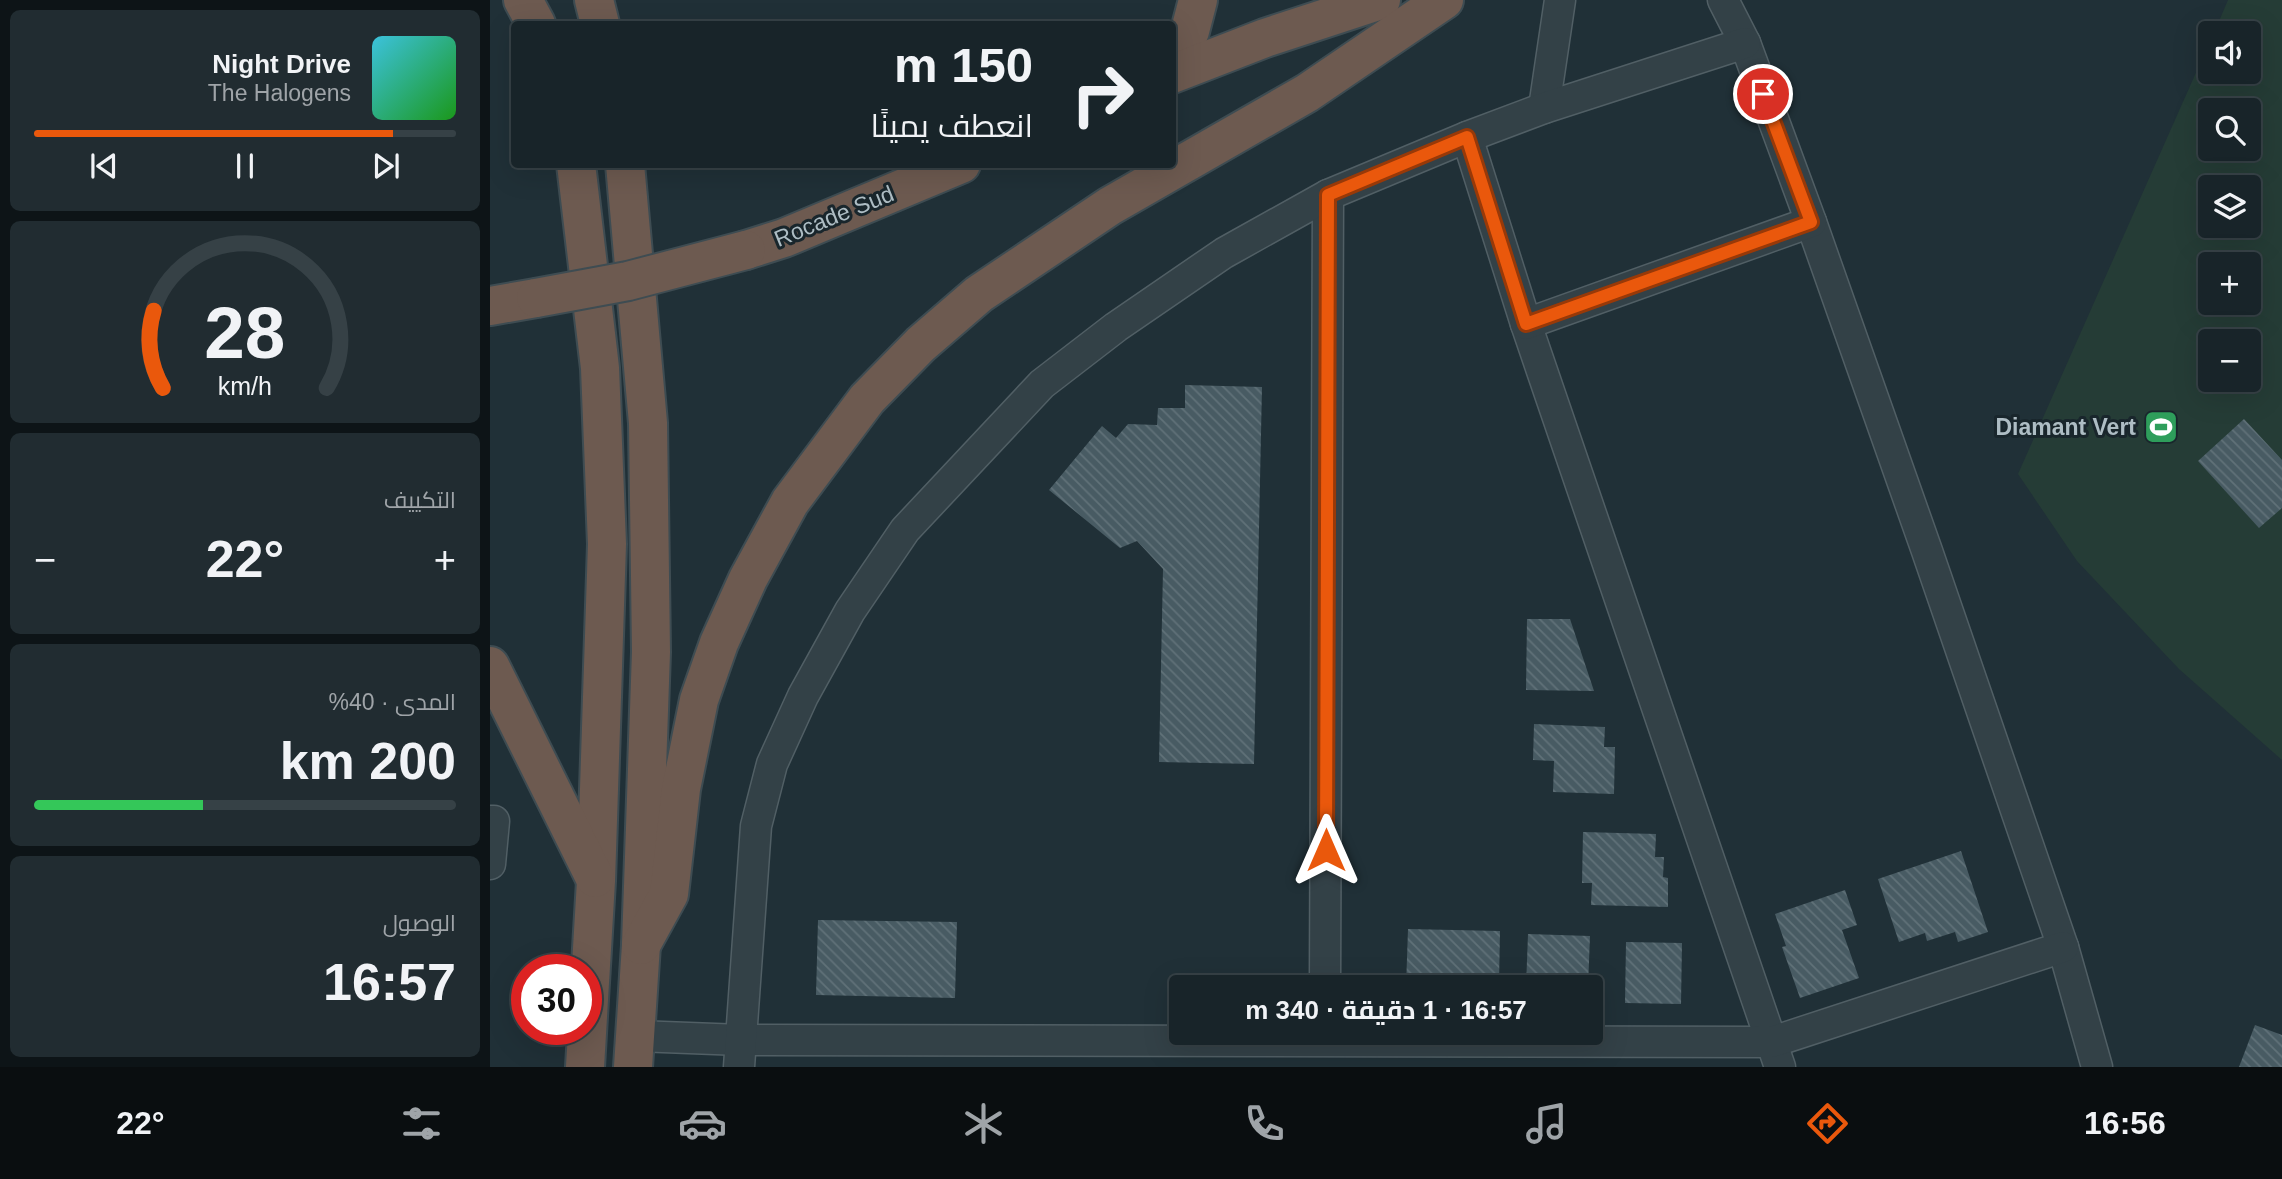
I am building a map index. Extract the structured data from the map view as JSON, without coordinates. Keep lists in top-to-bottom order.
{
  "streets": {
    "highway": ["Rocade Sud"]
  },
  "places": {
    "sports": ["Diamant Vert"]
  },
  "page": {
    "map_buttons": ["+", "−"],
    "turn": ["150 m", "انعطف يمينًا"],
    "song": ["Night Drive", "The Halogens"],
    "tile": [
      "التكييف",
      ["المدى · 40%", "200 km"],
      ["الوصول", "16:57"]
    ],
    "heat": ["−", "22°", "+"],
    "limit": "30",
    "trip": "16:57 · 1 دقيقة · 340 m",
    "tabs": ["16:56", "22°"],
    "gauge": ["28", "km/h"]
  }
}
